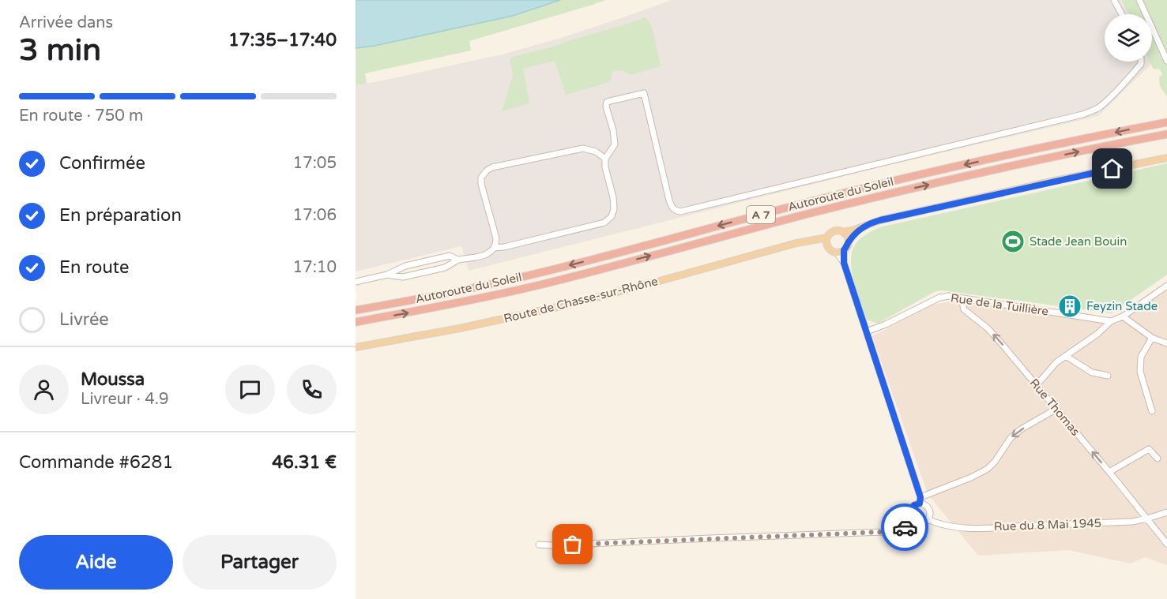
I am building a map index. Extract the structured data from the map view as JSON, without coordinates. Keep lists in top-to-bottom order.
{
  "streets": {
    "highway": ["Autoroute du Soleil", "A 7"],
    "main road": ["Route de Chasse-sur-Rhône"],
    "street": ["Rue de la Tuillière", "Rue Thomas", "Rue du 8 Mai 1945"]
  },
  "crossings": [
    ["Rue de la Tuillière", "Rue Thomas"],
    ["Rue Thomas", "Rue du 8 Mai 1945"]
  ],
  "one_way": ["Rue Thomas"],
  "places": {
    "sports": ["Stade Jean Bouin"],
    "building": ["Feyzin Stade"]
  },
  "page": {
    "heading": ["3 min", "Arrivée dans", "17:35–17:40"],
    "panel": [
      "Moussa",
      "Livreur · 4.9",
      "Commande #6281",
      "46.31 €"
    ],
    "bar": "En route · 750 m",
    "list": [
      ["Confirmée", "17:05"],
      ["En préparation", "17:06"],
      ["En route", "17:10"],
      "Livrée"
    ],
    "buttons": ["Aide", "Partager"]
  }
}
